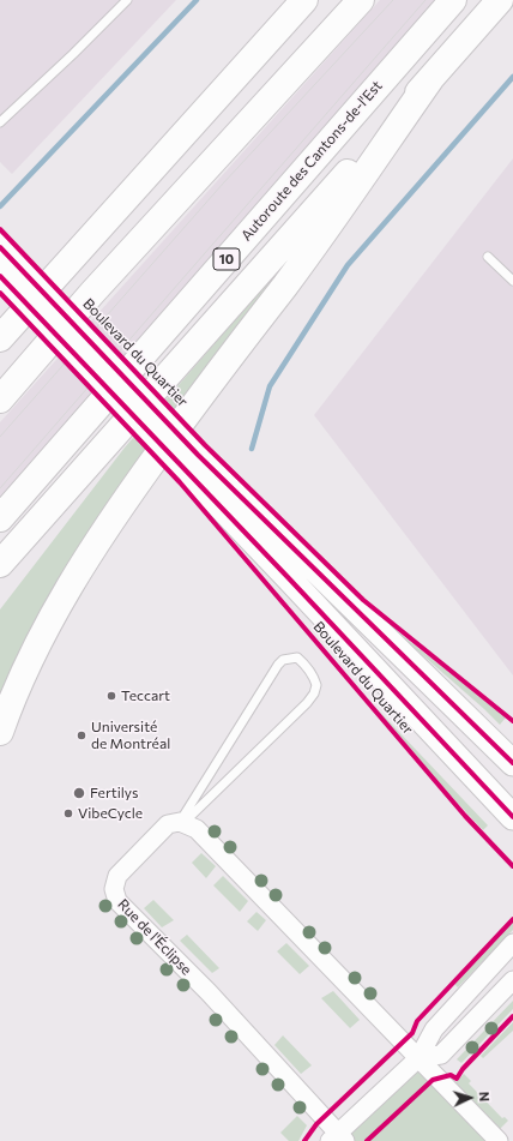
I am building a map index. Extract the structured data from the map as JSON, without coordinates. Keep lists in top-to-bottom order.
{
  "streets": {
    "highway": ["Autoroute des Cantons-de-l'Est", "10"],
    "main road": ["Boulevard du Quartier"],
    "street": ["Rue de l'Éclipse"]
  },
  "places": [
    "Teccart",
    "Université de Montréal",
    "Fertilys",
    "VibeCycle"
  ],
  "north": "right"
}
